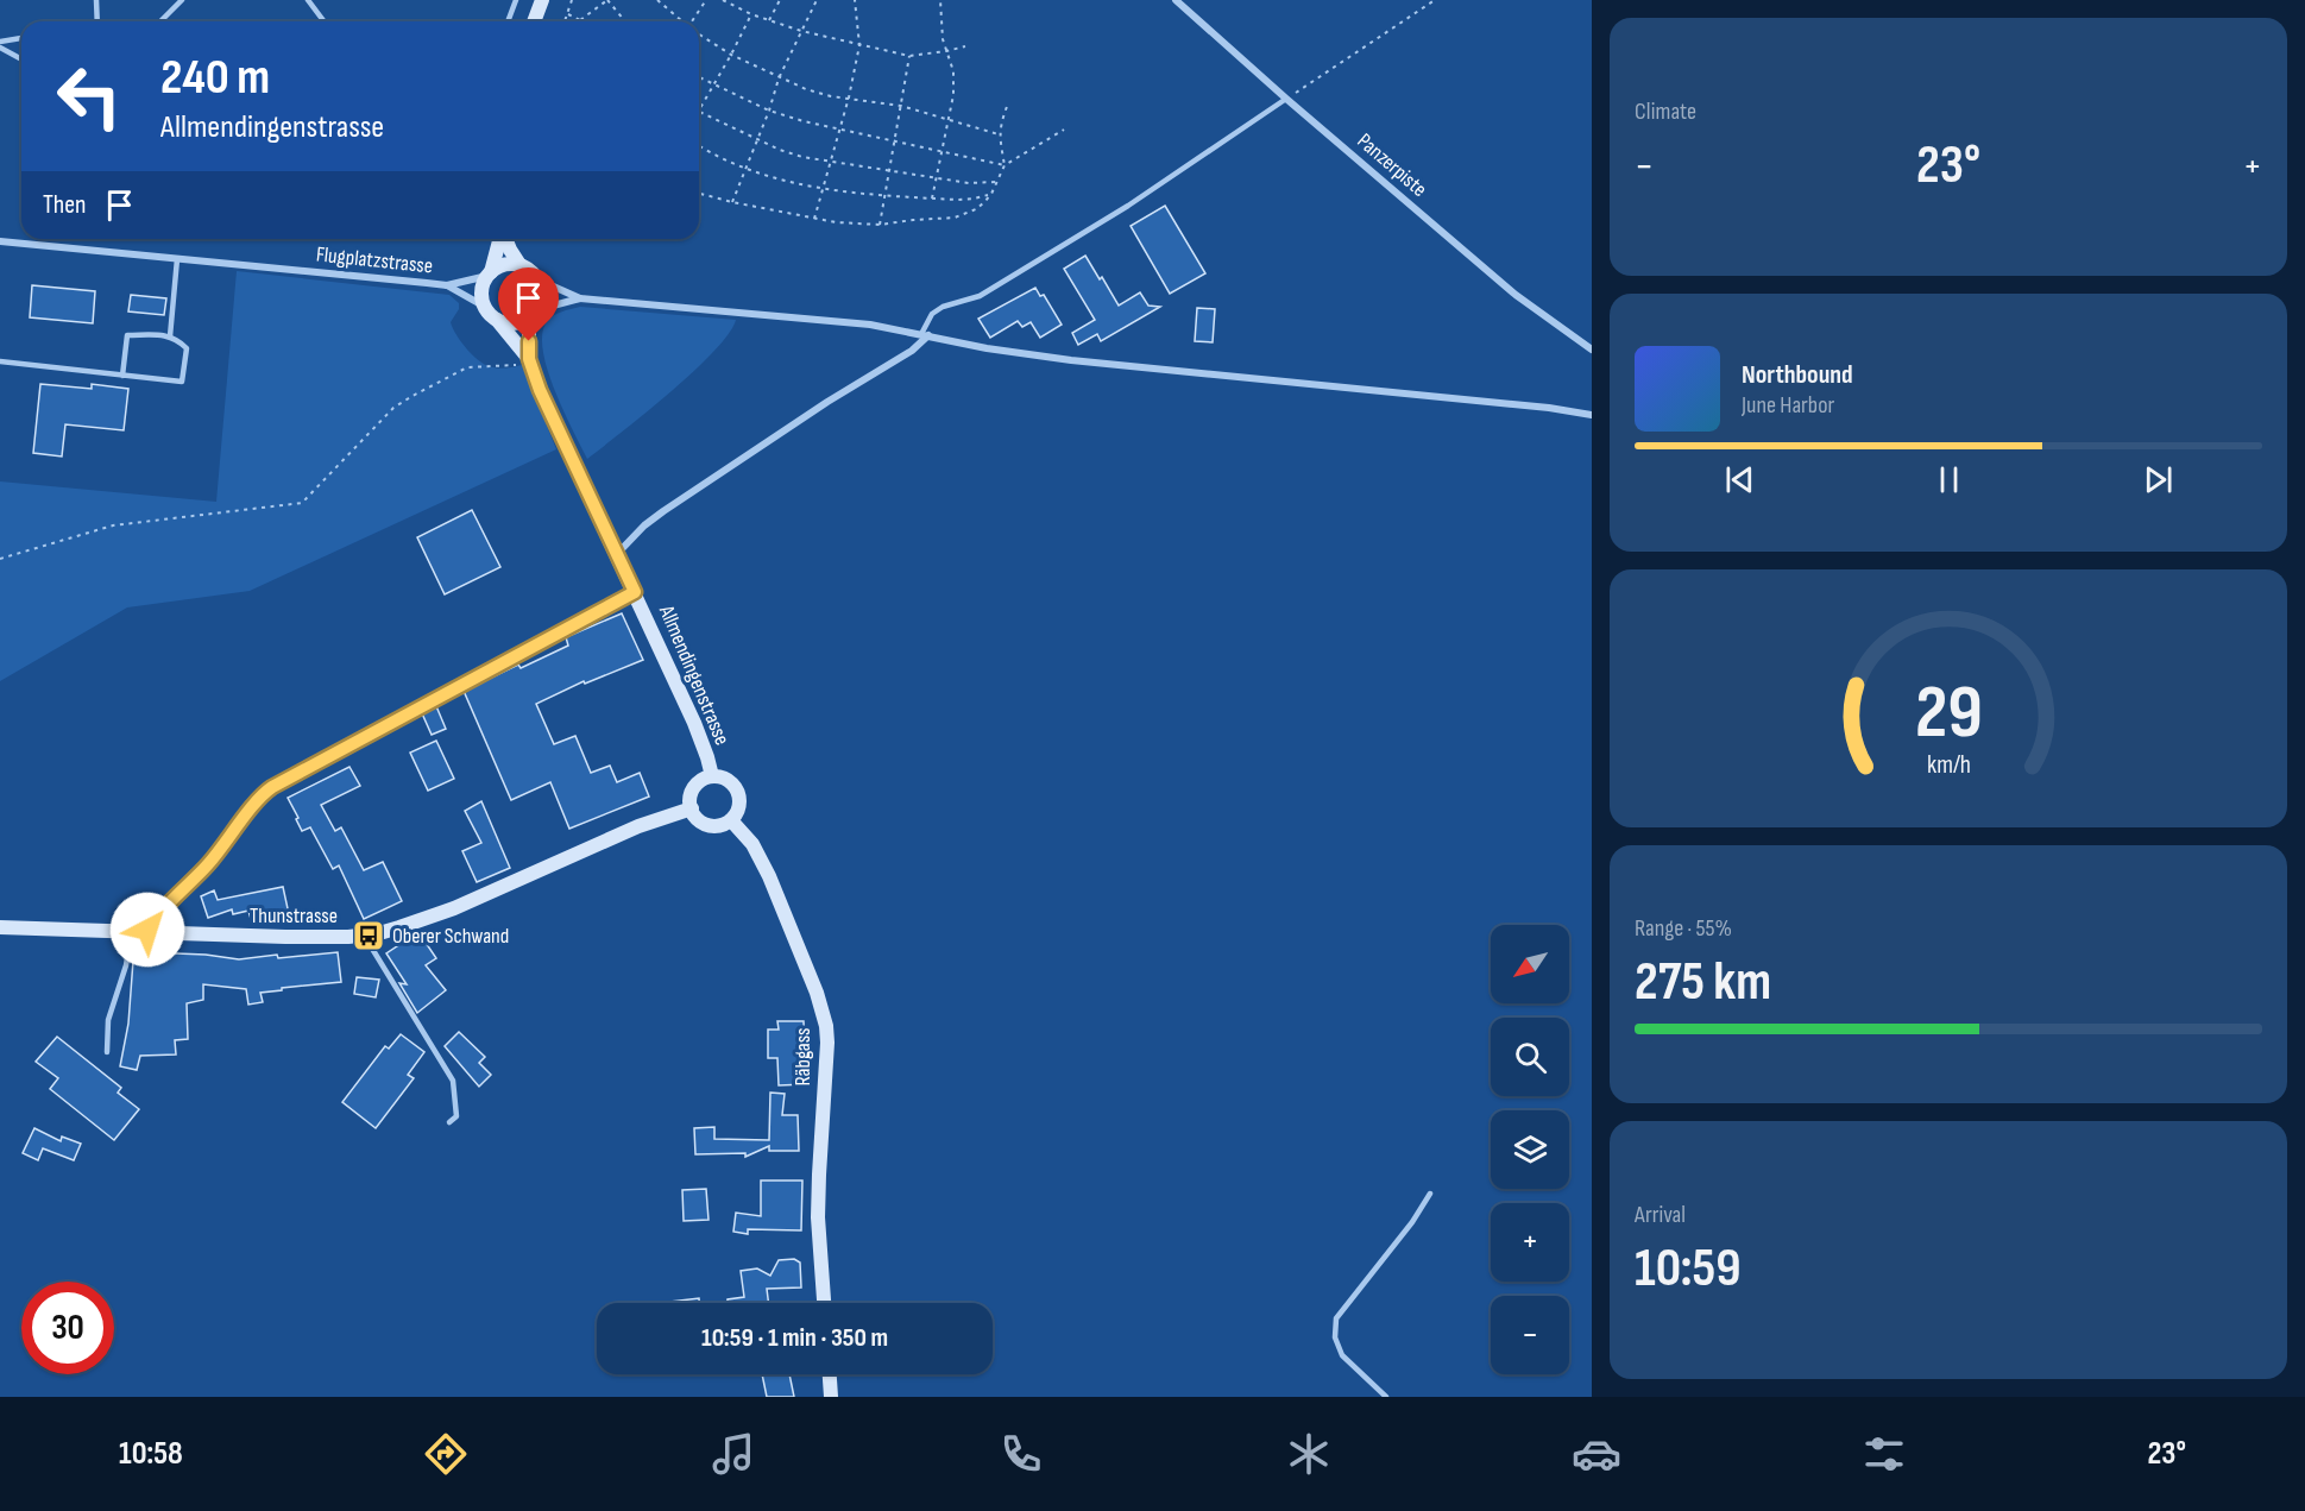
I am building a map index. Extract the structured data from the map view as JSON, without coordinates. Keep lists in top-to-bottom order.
{
  "streets": {
    "street": [
      "Panzerpiste",
      "Flugplatzstrasse",
      "Allmendingenstrasse",
      "Thunstrasse",
      "Räbgass"
    ]
  },
  "crossings": [
    ["Flugplatzstrasse", "Allmendingenstrasse"],
    ["Allmendingenstrasse", "Thunstrasse"],
    ["Allmendingenstrasse", "Räbgass"],
    ["Thunstrasse", "Räbgass"]
  ],
  "places": {
    "bus stop": ["Oberer Schwand"]
  },
  "north": "bottom left",
  "page": {
    "tile": [
      "Climate",
      ["Range · 55%", "275 km"],
      ["Arrival", "10:59"]
    ],
    "turn": ["240 m", "Allmendingenstrasse"],
    "heat": ["−", "23°", "+"],
    "then": "Then",
    "song": ["Northbound", "June Harbor"],
    "map_buttons": ["+", "−"],
    "limit": "30",
    "trip": "10:59 · 1 min · 350 m",
    "tabs": ["10:58", "23°"],
    "gauge": ["29", "km/h"]
  }
}
